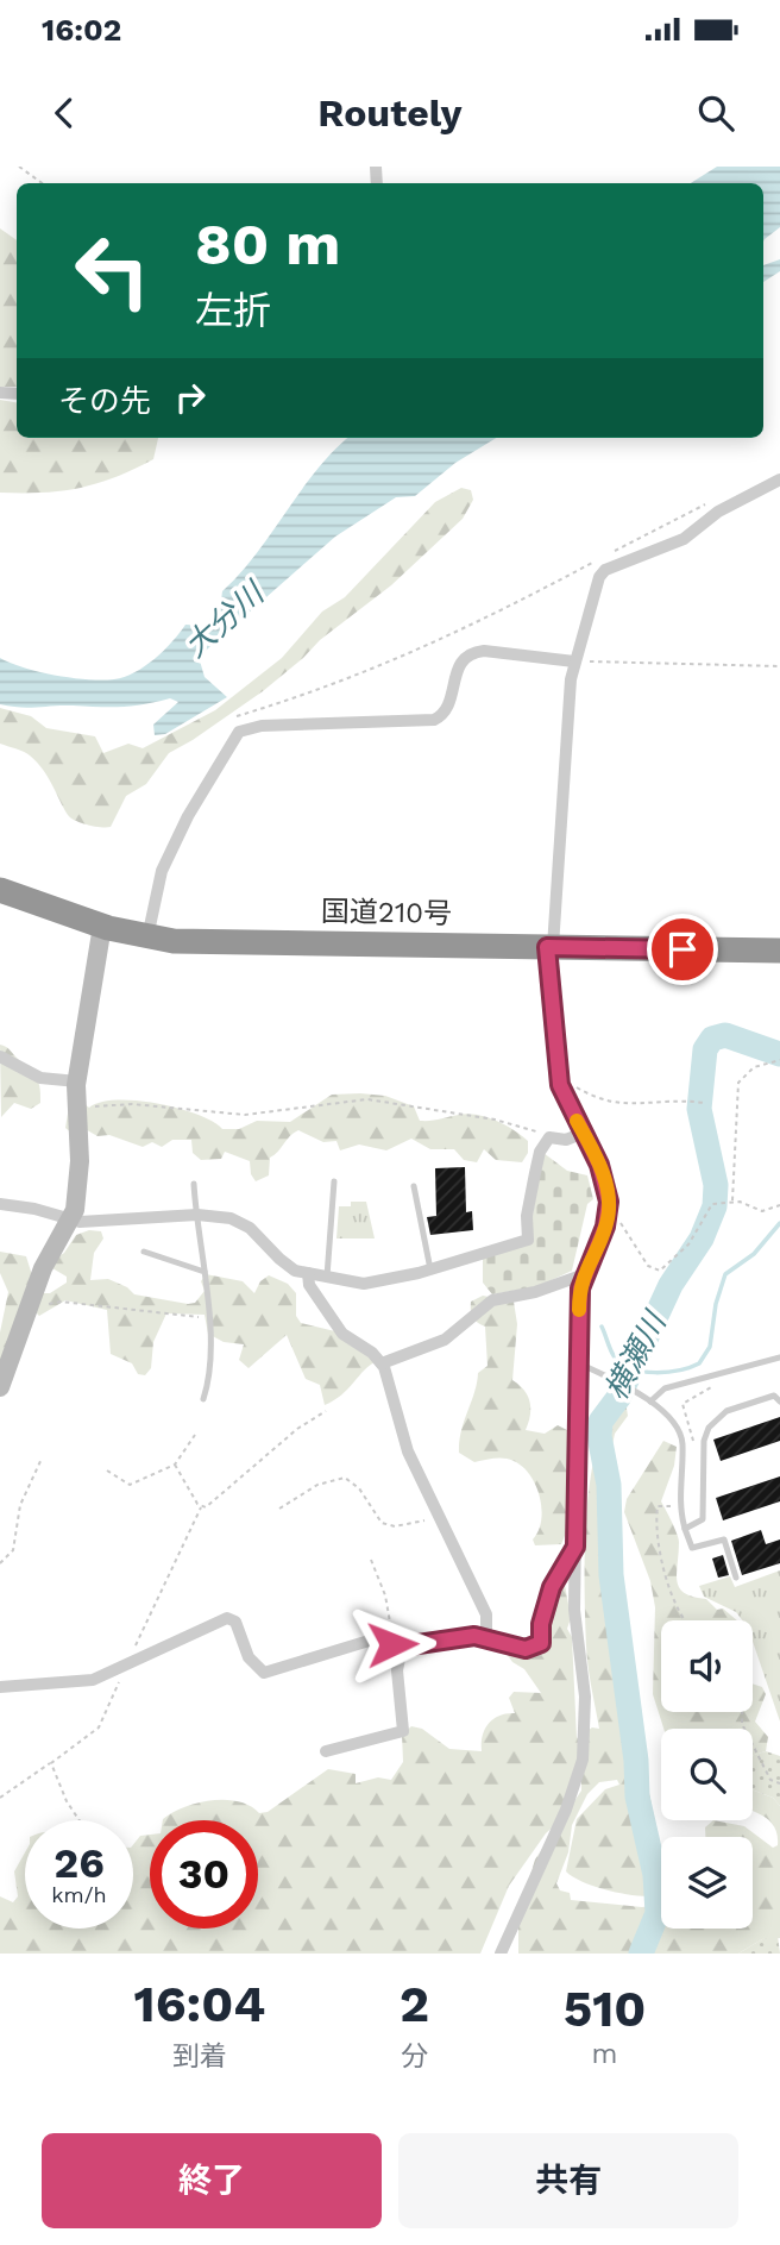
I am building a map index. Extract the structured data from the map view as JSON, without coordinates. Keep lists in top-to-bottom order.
{
  "streets": {
    "highway": ["国道210号"]
  },
  "water": ["大分川", "横瀬川"],
  "page": {
    "status": "16:02",
    "header": "Routely",
    "turn": ["80 m", "左折"],
    "then": "その先",
    "speed": "26 km/h",
    "limit": "30",
    "eta": [
      "16:04",
      "到着",
      "2",
      "分",
      "510",
      "m"
    ],
    "buttons": ["終了", "共有"]
  }
}
